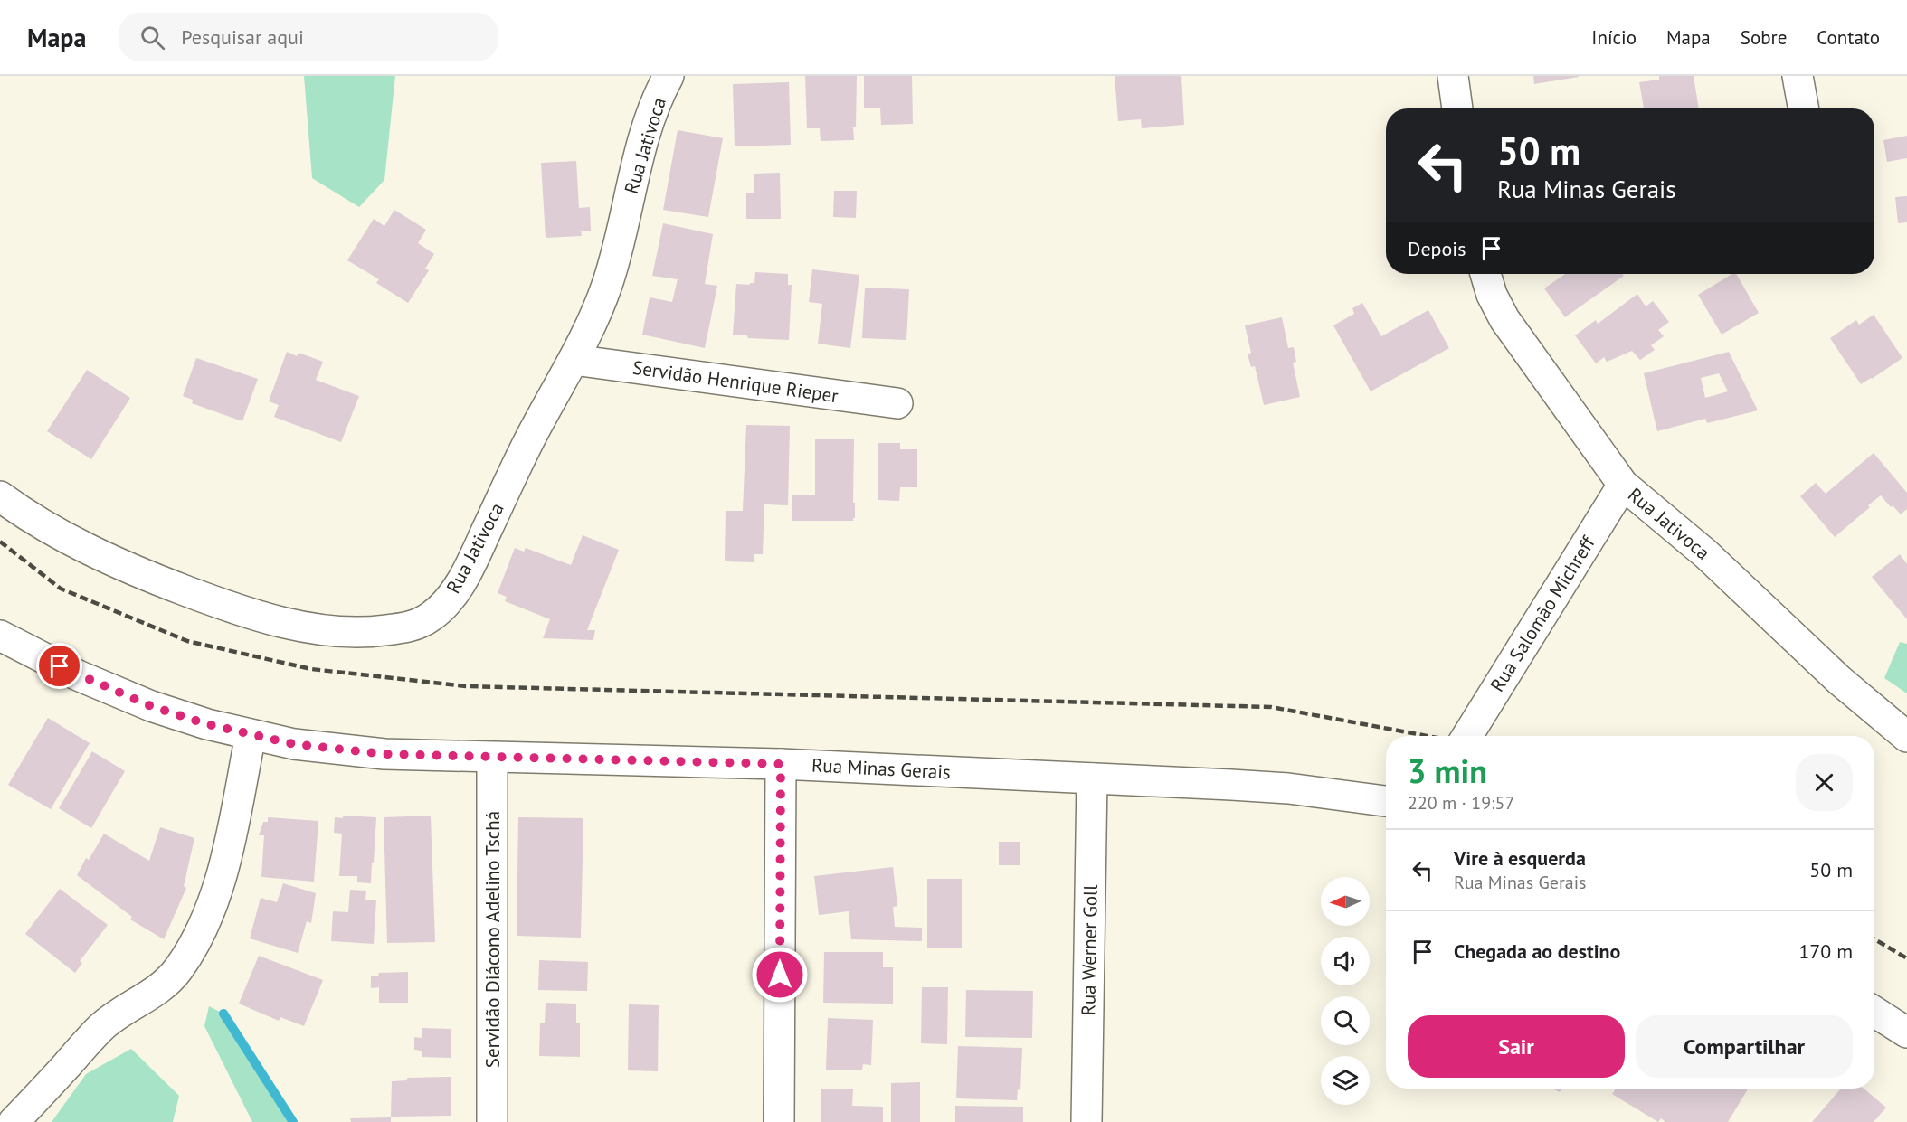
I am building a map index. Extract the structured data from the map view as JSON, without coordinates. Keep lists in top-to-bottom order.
{
  "streets": {
    "street": [
      "Rua Jativoca",
      "Servidão Henrique Rieper",
      "Rua Salomão Michreff",
      "Rua Minas Gerais",
      "Servidão Diácono Adelino Tschá",
      "Rua Werner Goll"
    ]
  },
  "crossings": [
    ["Rua Jativoca", "Servidão Henrique Rieper"],
    ["Rua Jativoca", "Rua Salomão Michreff"],
    ["Rua Minas Gerais", "Servidão Diácono Adelino Tschá"],
    ["Rua Minas Gerais", "Rua Werner Goll"]
  ],
  "north": "left",
  "page": {
    "header": "Mapa",
    "search": "Pesquisar aqui",
    "nav": [
      "Início",
      "Mapa",
      "Sobre",
      "Contato"
    ],
    "turn": ["50 m", "Rua Minas Gerais"],
    "then": "Depois",
    "heading": ["3 min", "220 m · 19:57"],
    "list": [
      {
        "name": "Vire à esquerda",
        "note": "Rua Minas Gerais",
        "value": "50 m"
      },
      {
        "name": "Chegada ao destino",
        "value": "170 m"
      }
    ],
    "buttons": ["Sair", "Compartilhar"]
  }
}
